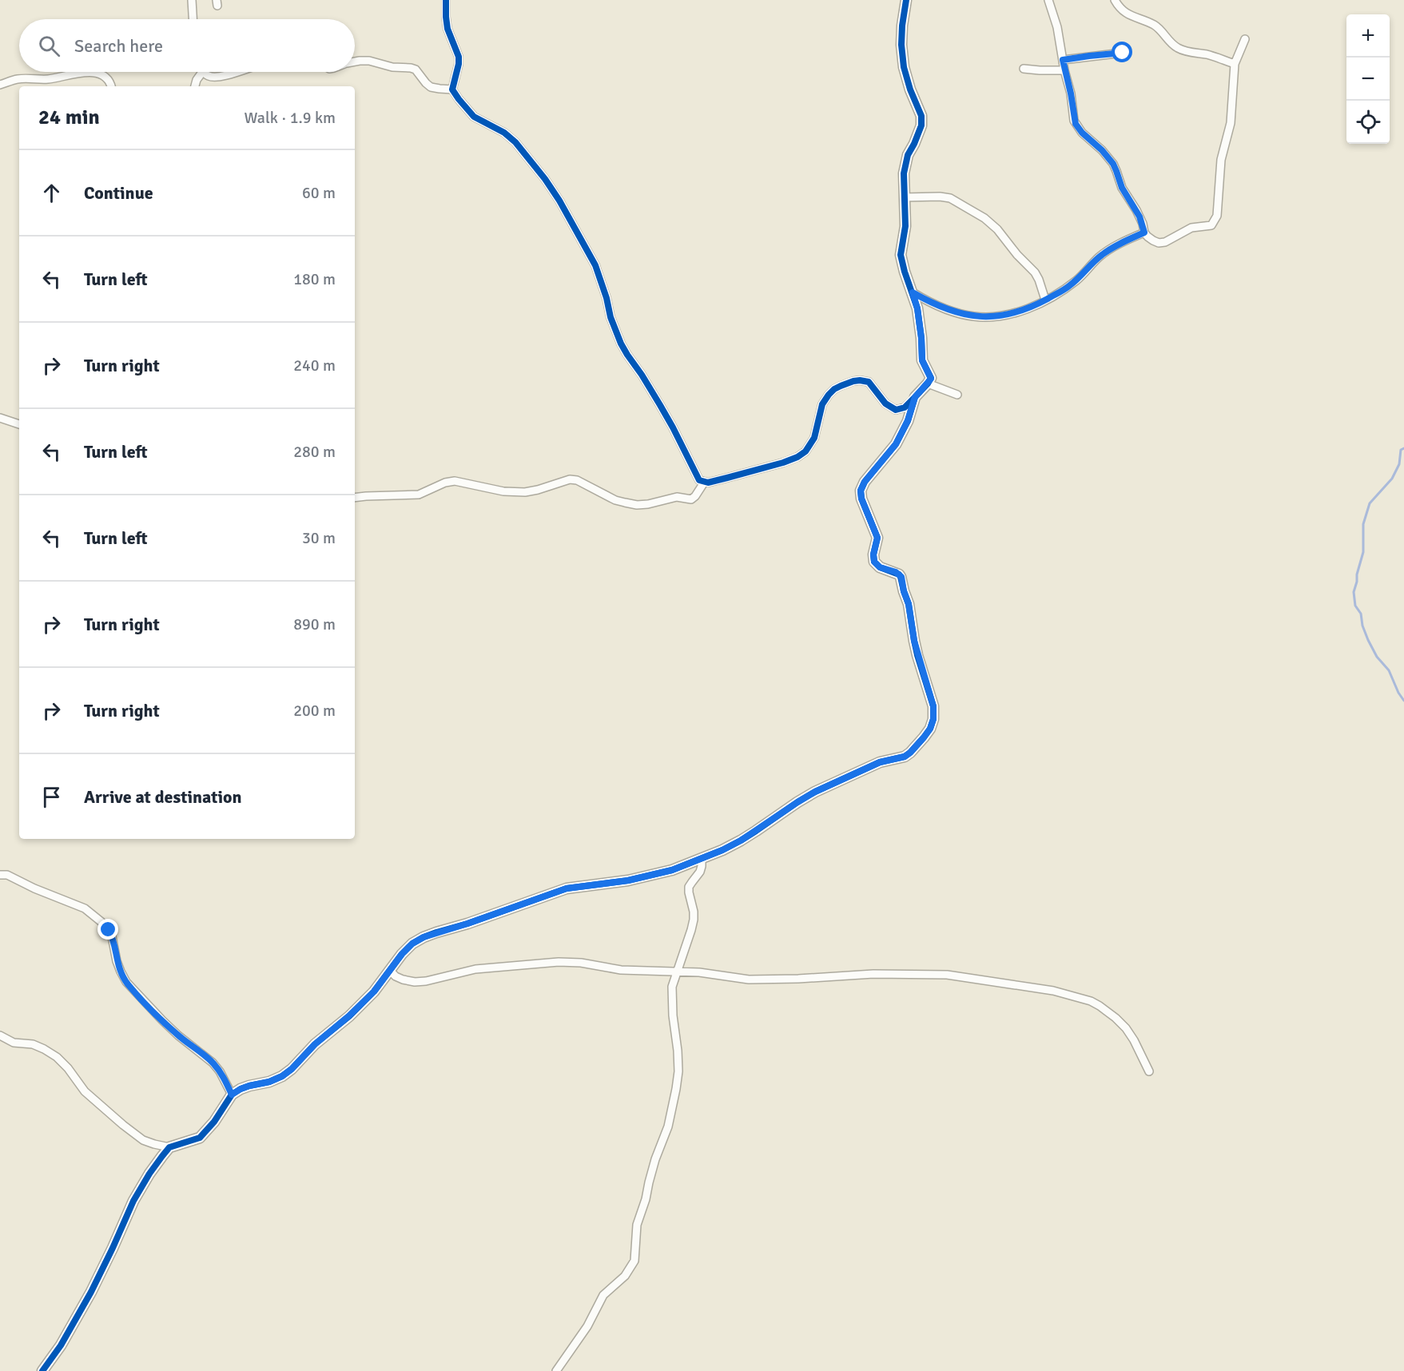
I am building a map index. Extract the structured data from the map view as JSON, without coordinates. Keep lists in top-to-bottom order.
{
  "page": {
    "map_buttons": ["+", "−"],
    "search": "Search here",
    "heading": ["24 min", "Walk · 1.9 km"],
    "list": [
      ["Continue", "60 m"],
      ["Turn left", "180 m"],
      ["Turn right", "240 m"],
      ["Turn left", "280 m"],
      ["Turn left", "30 m"],
      ["Turn right", "890 m"],
      ["Turn right", "200 m"],
      "Arrive at destination"
    ]
  }
}
